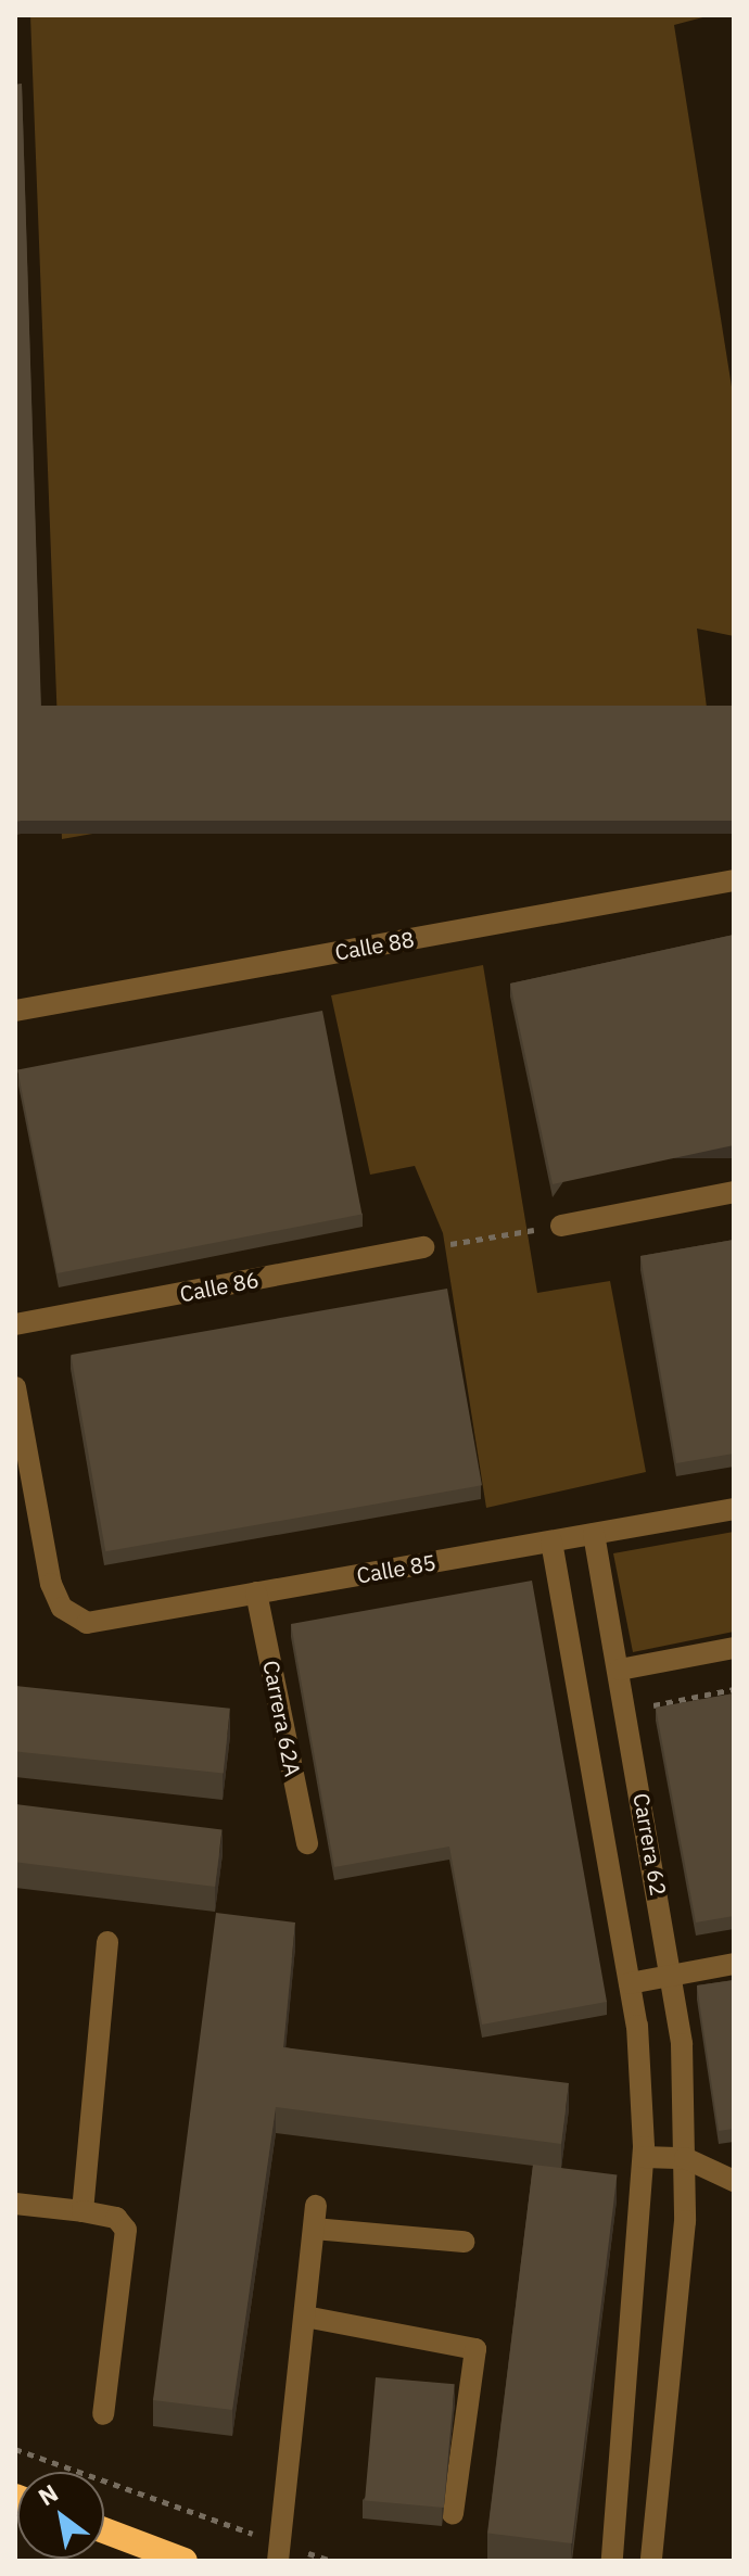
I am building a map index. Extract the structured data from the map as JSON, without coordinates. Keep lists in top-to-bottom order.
{
  "streets": {
    "street": [
      "Calle 88",
      "Calle 86",
      "Calle 85",
      "Carrera 62A",
      "Carrera 62"
    ]
  },
  "crossings": [
    ["Calle 85", "Carrera 62A"],
    ["Calle 85", "Carrera 62"]
  ],
  "north": "top left"
}
